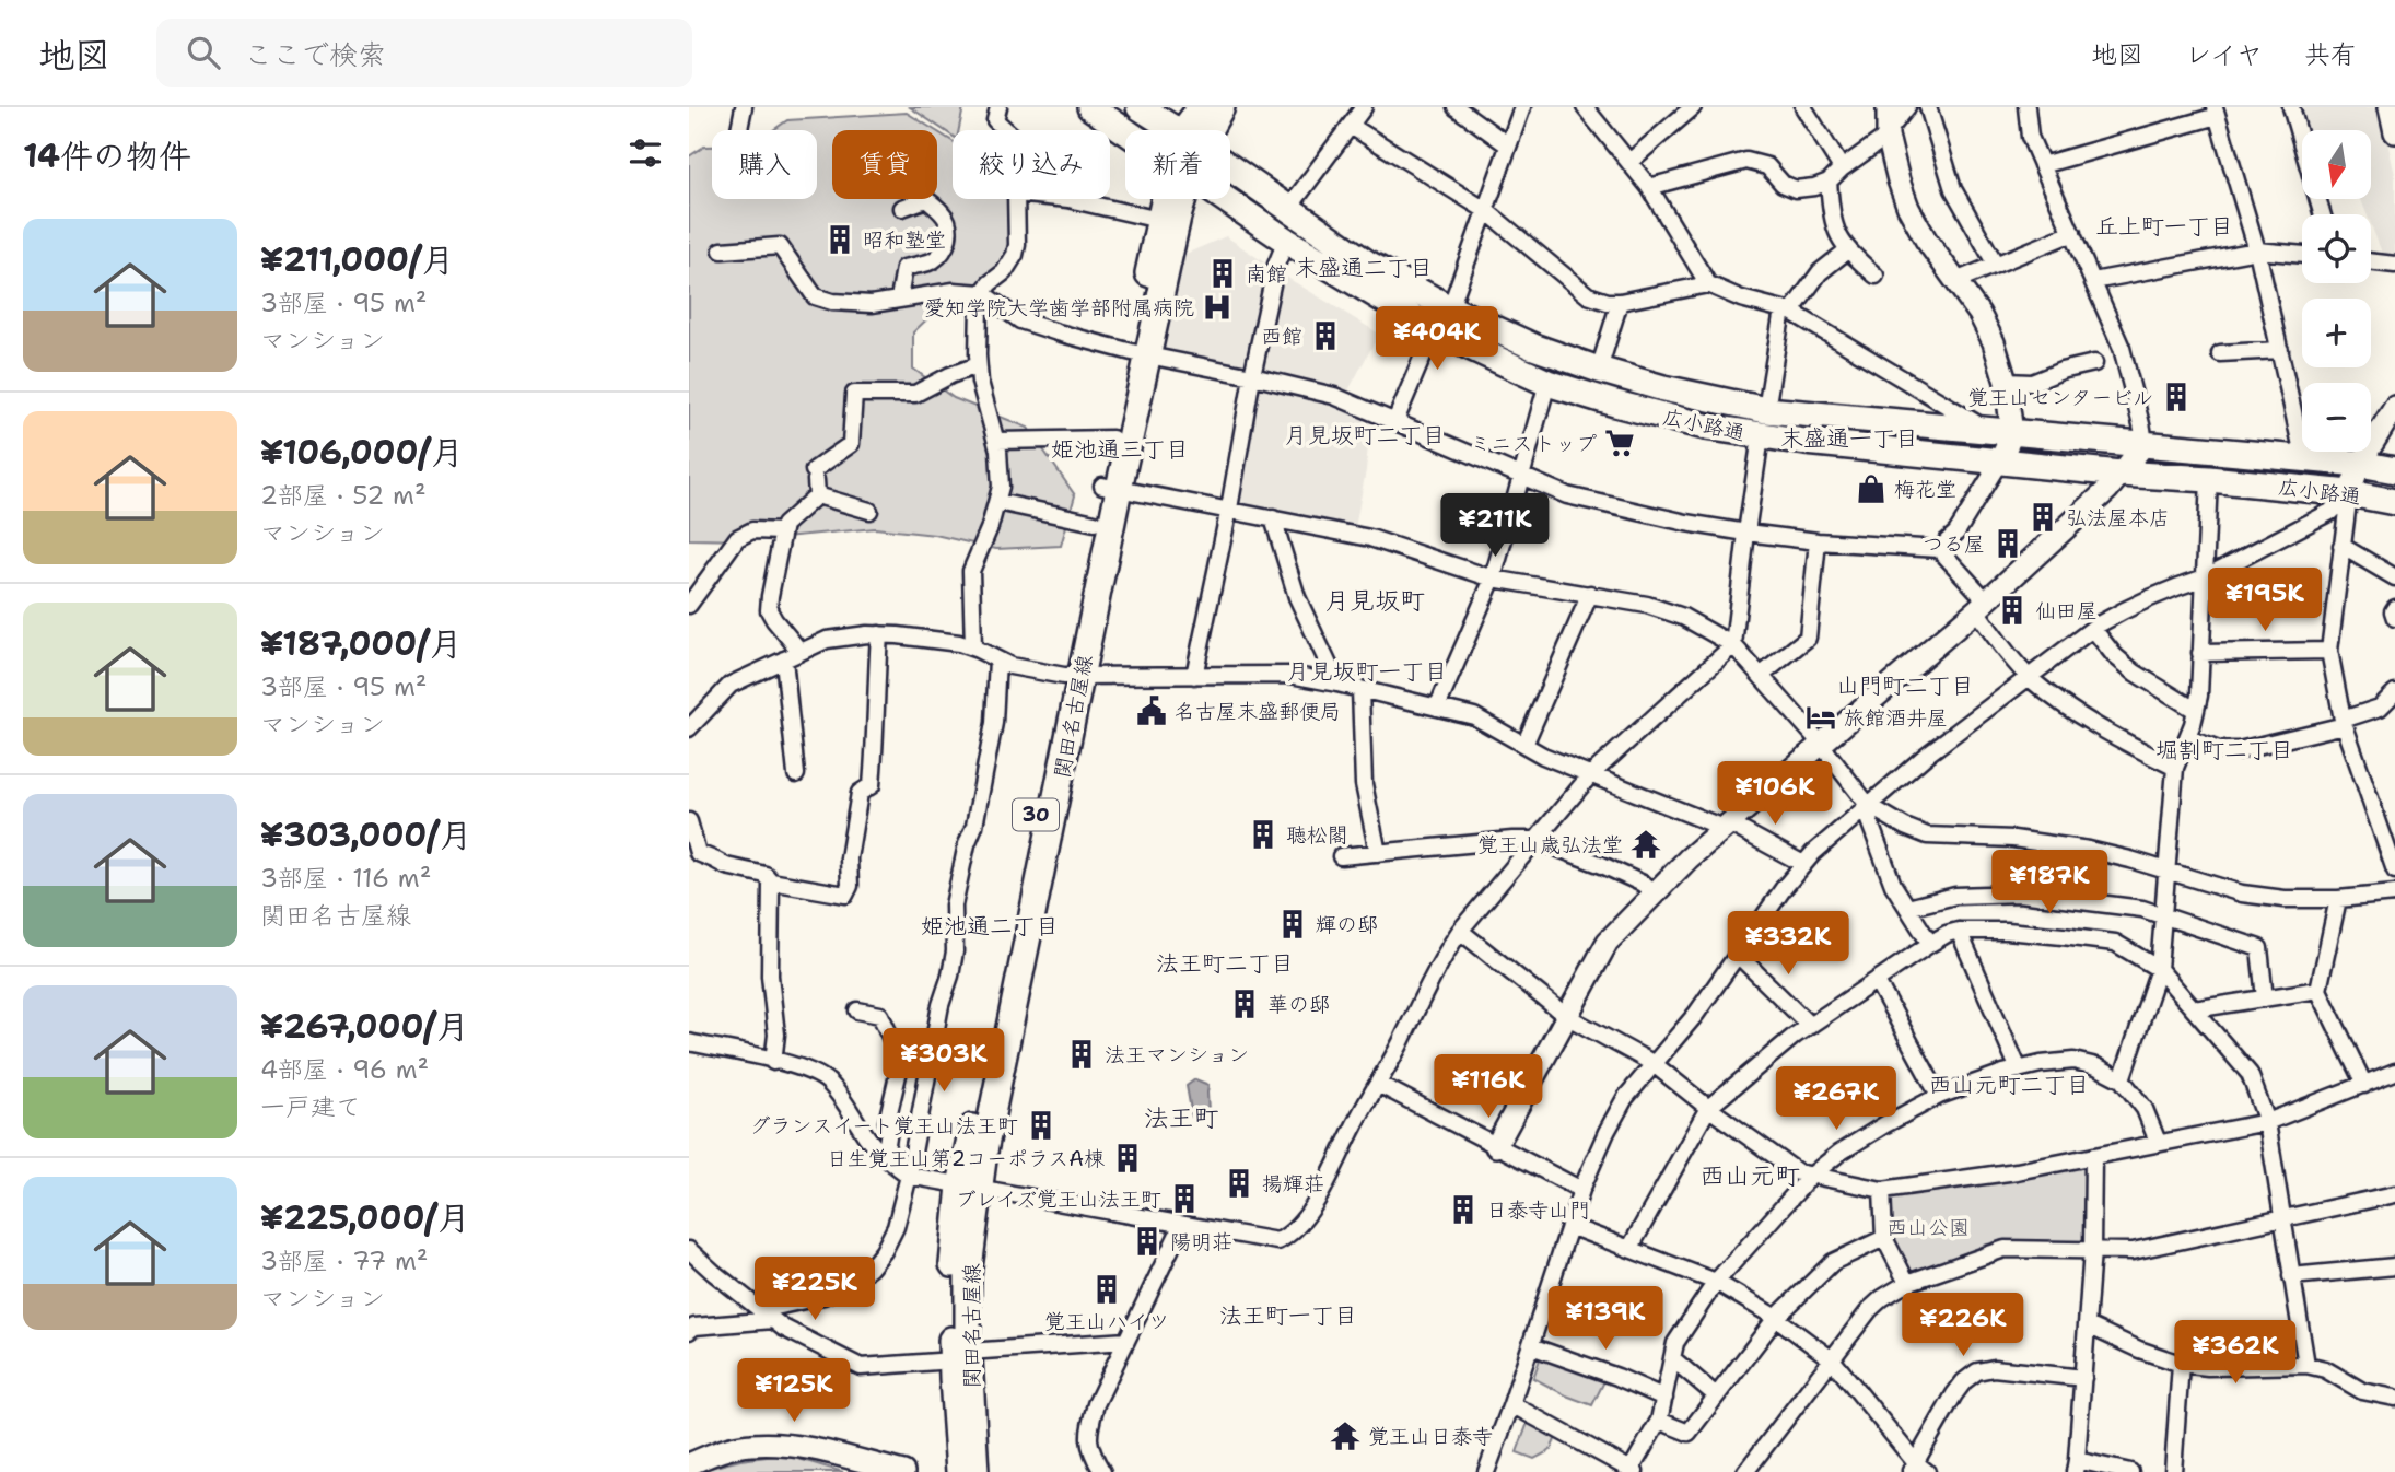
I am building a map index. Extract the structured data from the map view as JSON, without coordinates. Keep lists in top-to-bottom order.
{
  "streets": {
    "main road": ["広小路通", "関田名古屋線", "30"]
  },
  "districts": [
    "丘上町一丁目",
    "末盛通二丁目",
    "月見坂町二丁目",
    "末盛通一丁目",
    "姫池通三丁目",
    "月見坂町",
    "月見坂町一丁目",
    "山門町二丁目",
    "堀割町二丁目",
    "姫池通二丁目",
    "法王町二丁目",
    "西山元町二丁目",
    "法王町",
    "西山元町",
    "法王町一丁目"
  ],
  "parks": ["西山公園"],
  "places": {
    "building": [
      "昭和塾堂",
      "南館",
      "西館",
      "覚王山センタービル",
      "弘法屋本店",
      "つる屋",
      "仙田屋",
      "聴松閣",
      "輝の邸",
      "華の邸",
      "法王マンション",
      "グランスイート覚王山法王町",
      "日生覚王山第2コーポラスA棟",
      "揚輝荘",
      "ブレイズ覚王山法王町",
      "日泰寺山門",
      "陽明荘",
      "覚王山ハイツ"
    ],
    "hospital": ["愛知学院大学歯学部附属病院"],
    "supermarket": ["ミニストップ"],
    "shop": ["梅花堂"],
    "public building": ["名古屋末盛郵便局"],
    "hotel": ["旅館酒井屋"],
    "temple": ["覚王山歳弘法堂", "覚王山日泰寺"]
  },
  "north": "bottom",
  "page": {
    "header": "地図",
    "search": "ここで検索",
    "nav": ["地図", "レイヤ", "共有"],
    "heading": "14件の物件",
    "map_buttons": ["+", "−"],
    "chip": [
      "購入",
      "賃貸",
      "絞り込み",
      "新着"
    ],
    "list": [
      {
        "name": "¥211,000/月",
        "note": "3部屋 · 95 m² · マンション"
      },
      {
        "name": "¥106,000/月",
        "note": "2部屋 · 52 m² · マンション"
      },
      {
        "name": "¥187,000/月",
        "note": "3部屋 · 95 m² · マンション"
      },
      {
        "name": "¥303,000/月",
        "note": "3部屋 · 116 m² · 関田名古屋線"
      },
      {
        "name": "¥267,000/月",
        "note": "4部屋 · 96 m² · 一戸建て"
      },
      {
        "name": "¥225,000/月",
        "note": "3部屋 · 77 m² · マンション"
      }
    ],
    "price": [
      "¥404K",
      "¥211K",
      "¥195K",
      "¥106K",
      "¥187K",
      "¥332K",
      "¥303K",
      "¥116K",
      "¥267K",
      "¥225K",
      "¥139K",
      "¥226K",
      "¥362K",
      "¥125K"
    ]
  }
}
